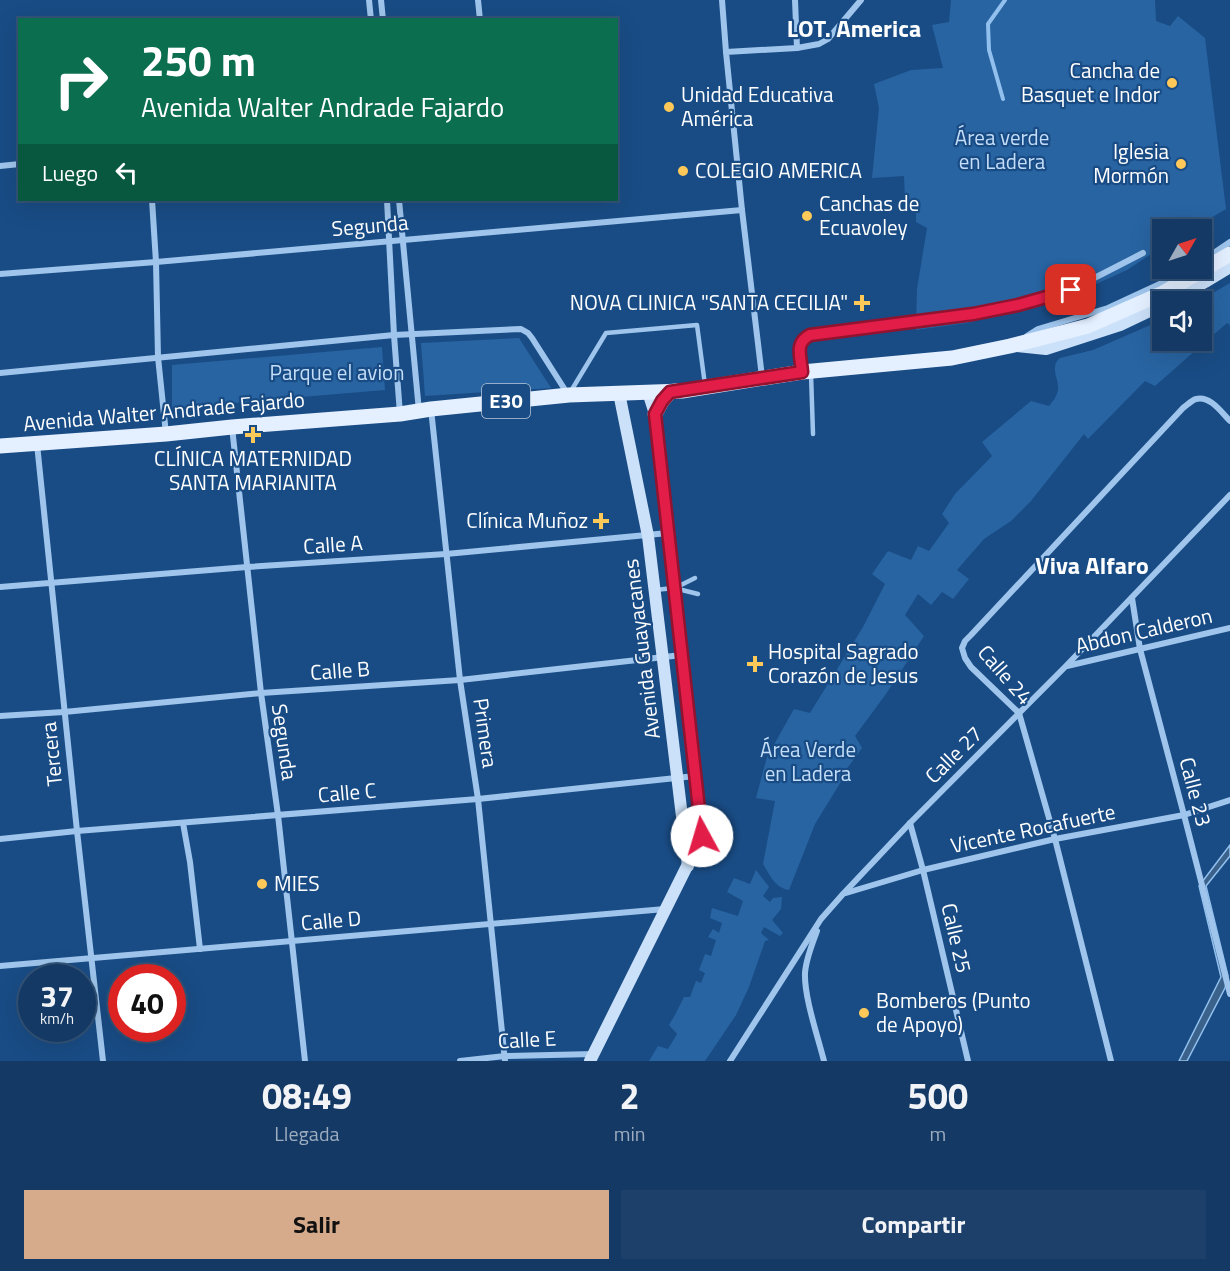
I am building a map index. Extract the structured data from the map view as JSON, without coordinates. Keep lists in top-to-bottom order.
{
  "streets": {
    "main road": ["E30", "Avenida Walter Andrade Fajardo"],
    "street": [
      "Segunda",
      "Calle A",
      "Abdon Calderon",
      "Avenida Guayacanes",
      "Calle B",
      "Calle 24",
      "Primera",
      "Tercera",
      "Calle 27",
      "Calle 23",
      "Calle C",
      "Vicente Rocafuerte",
      "Calle D",
      "Calle 25",
      "Calle E"
    ]
  },
  "crossings": [
    ["Segunda", "Avenida Walter Andrade Fajardo"],
    ["Segunda", "Calle A"],
    ["Segunda", "Calle B"],
    ["Segunda", "Primera"],
    ["Segunda", "Calle C"],
    ["Segunda", "Calle D"],
    ["Avenida Walter Andrade Fajardo", "Avenida Guayacanes"],
    ["Avenida Walter Andrade Fajardo", "Primera"],
    ["Avenida Walter Andrade Fajardo", "Tercera"],
    ["Calle A", "Avenida Guayacanes"],
    ["Calle A", "Primera"],
    ["Calle A", "Tercera"],
    ["Abdon Calderon", "Calle 27"],
    ["Abdon Calderon", "Calle 23"],
    ["Avenida Guayacanes", "Calle B"],
    ["Avenida Guayacanes", "Calle C"],
    ["Avenida Guayacanes", "Calle D"],
    ["Avenida Guayacanes", "Calle E"],
    ["Calle B", "Primera"],
    ["Calle B", "Tercera"],
    ["Calle 24", "Calle 27"],
    ["Calle 24", "Vicente Rocafuerte"],
    ["Primera", "Calle C"],
    ["Primera", "Calle D"],
    ["Primera", "Calle E"],
    ["Tercera", "Calle C"],
    ["Tercera", "Calle D"],
    ["Calle 27", "Calle 23"],
    ["Calle 27", "Vicente Rocafuerte"],
    ["Calle 27", "Calle 25"],
    ["Calle 23", "Vicente Rocafuerte"],
    ["Vicente Rocafuerte", "Calle 25"]
  ],
  "districts": ["LOT. America", "Viva Alfaro"],
  "parks": ["Área verde en Ladera", "Parque el avion", "Área Verde en Ladera"],
  "places": {
    "other": [
      "Cancha de Basquet e Indor",
      "Unidad Educativa América",
      "Iglesia Mormón",
      "COLEGIO AMERICA",
      "Canchas de Ecuavoley",
      "MIES",
      "Bomberos (Punto de Apoyo)"
    ],
    "health": [
      "NOVA CLINICA \"SANTA CECILIA\"",
      "CLÍNICA MATERNIDAD SANTA MARIANITA",
      "Clínica Muñoz",
      "Hospital Sagrado Corazón de Jesus"
    ]
  },
  "north": "top right",
  "page": {
    "turn": ["250 m", "Avenida Walter Andrade Fajardo"],
    "then": "Luego",
    "speed": "37 km/h",
    "limit": "40",
    "eta": [
      "08:49",
      "Llegada",
      "2",
      "min",
      "500",
      "m"
    ],
    "buttons": ["Salir", "Compartir"]
  }
}
